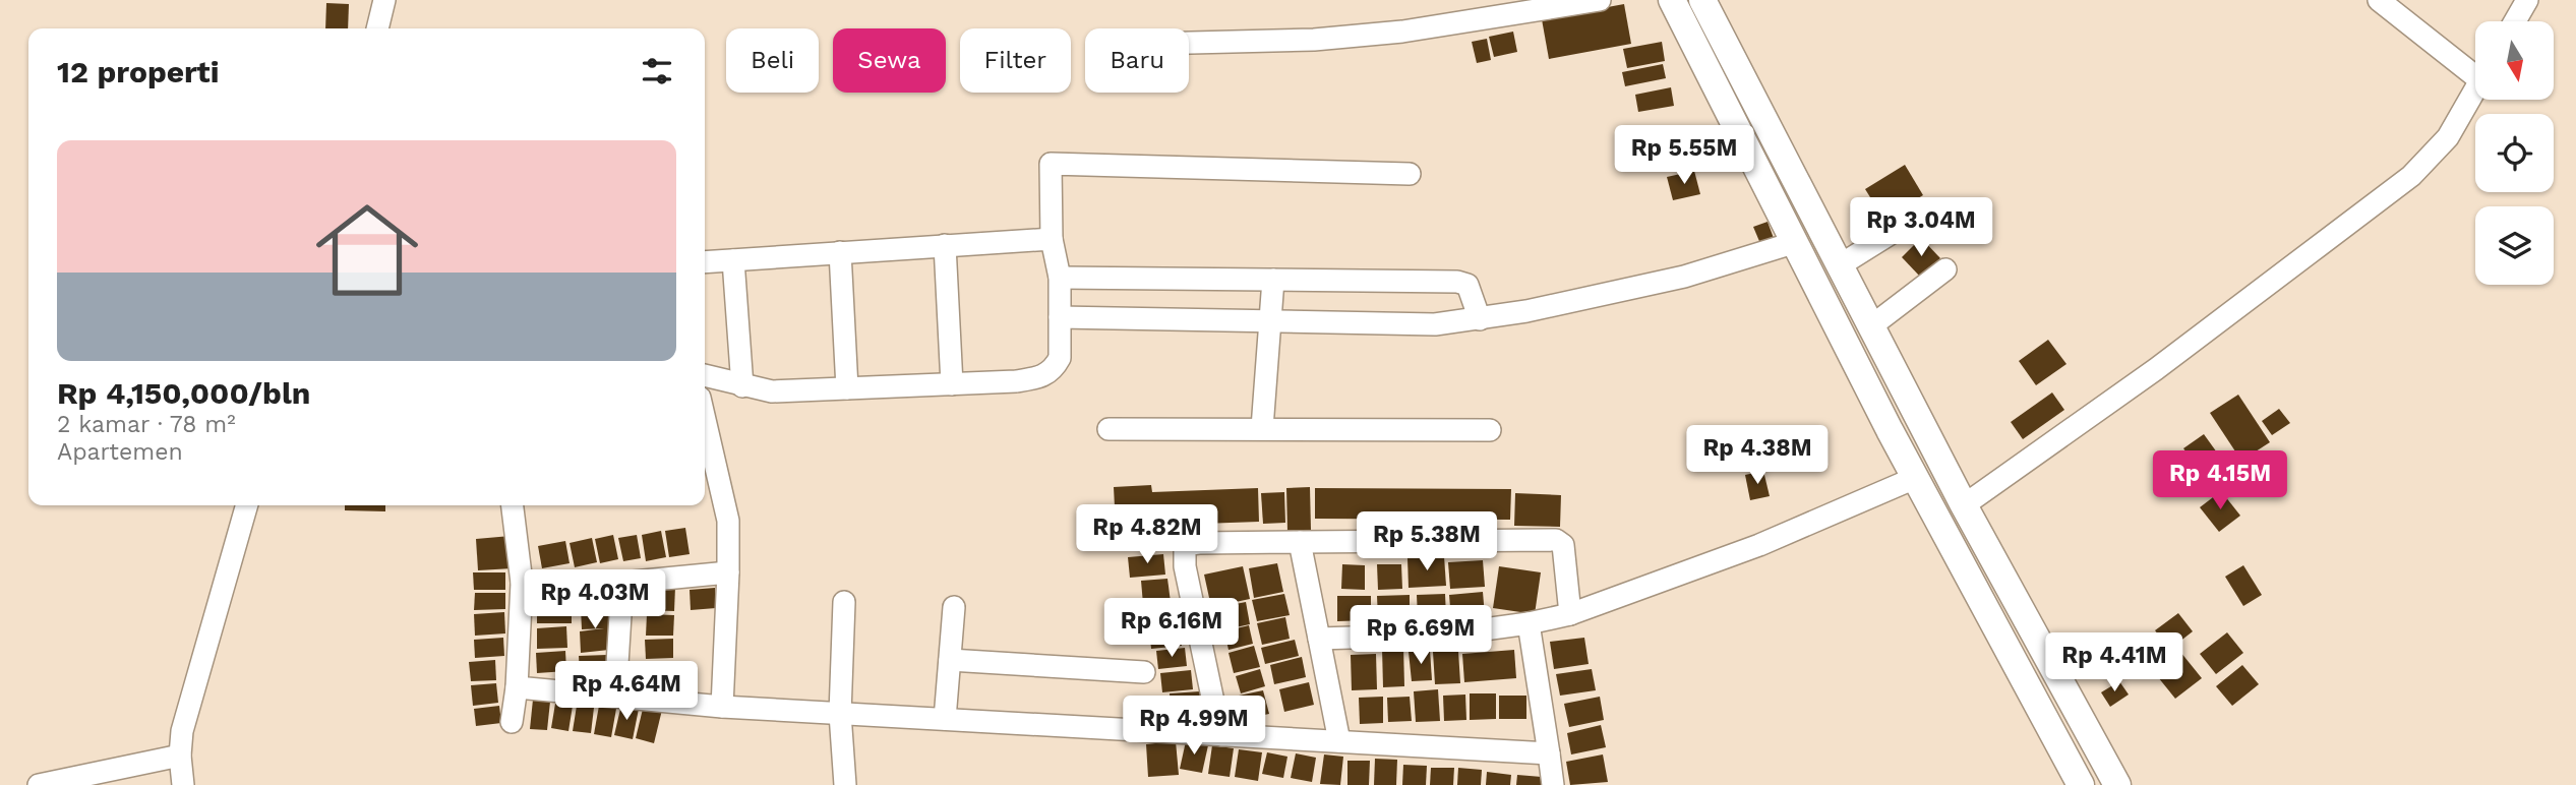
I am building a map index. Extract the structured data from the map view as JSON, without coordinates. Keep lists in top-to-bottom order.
{
  "north": "bottom",
  "page": {
    "chip": [
      "Beli",
      "Sewa",
      "Filter",
      "Baru"
    ],
    "heading": "12 properti",
    "list": [
      {
        "name": "Rp 4,150,000/bln",
        "note": "2 kamar · 78 m² · Apartemen"
      }
    ],
    "price": [
      "Rp 5.55M",
      "Rp 3.04M",
      "Rp 4.38M",
      "Rp 4.15M",
      "Rp 4.82M",
      "Rp 5.38M",
      "Rp 4.03M",
      "Rp 6.16M",
      "Rp 6.69M",
      "Rp 4.41M",
      "Rp 4.64M",
      "Rp 4.99M"
    ]
  }
}
